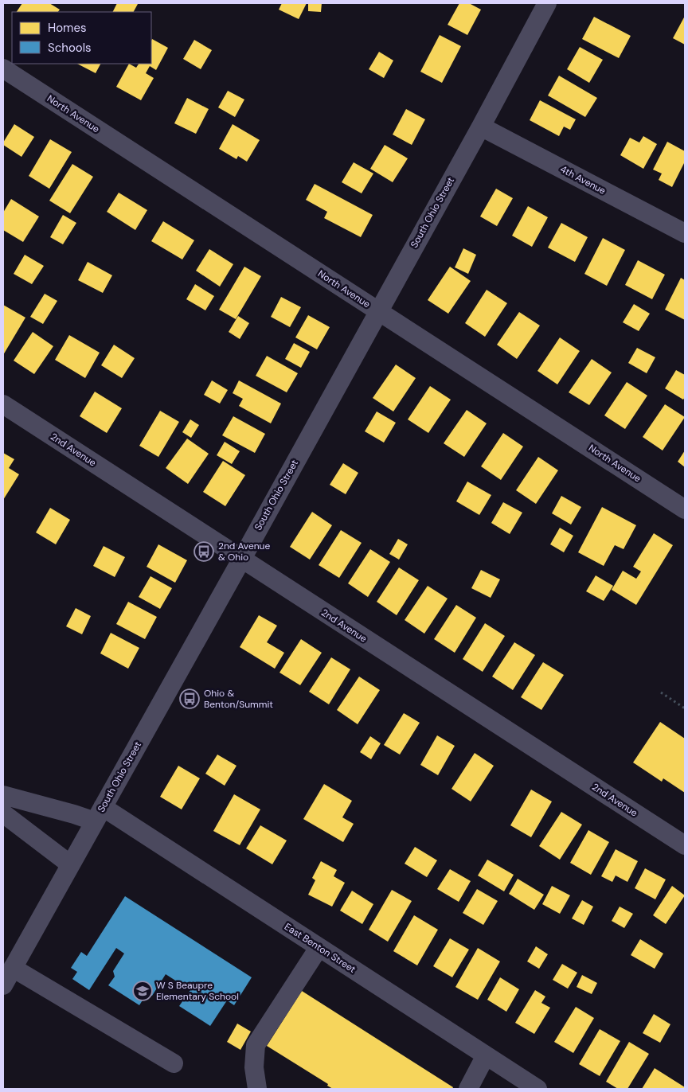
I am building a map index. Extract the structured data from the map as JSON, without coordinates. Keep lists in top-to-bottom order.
{
  "streets": {
    "street": [
      "North Avenue",
      "4th Avenue",
      "South Ohio Street",
      "2nd Avenue",
      "East Benton Street"
    ]
  },
  "crossings": [
    ["North Avenue", "South Ohio Street"],
    ["4th Avenue", "South Ohio Street"],
    ["South Ohio Street", "2nd Avenue"],
    ["South Ohio Street", "East Benton Street"]
  ],
  "places": {
    "bus stop": ["2nd Avenue & Ohio", "Ohio & Benton/Summit"],
    "school or university": ["W S Beaupre Elementary School"]
  },
  "legend": ["Homes", "Schools"]
}
